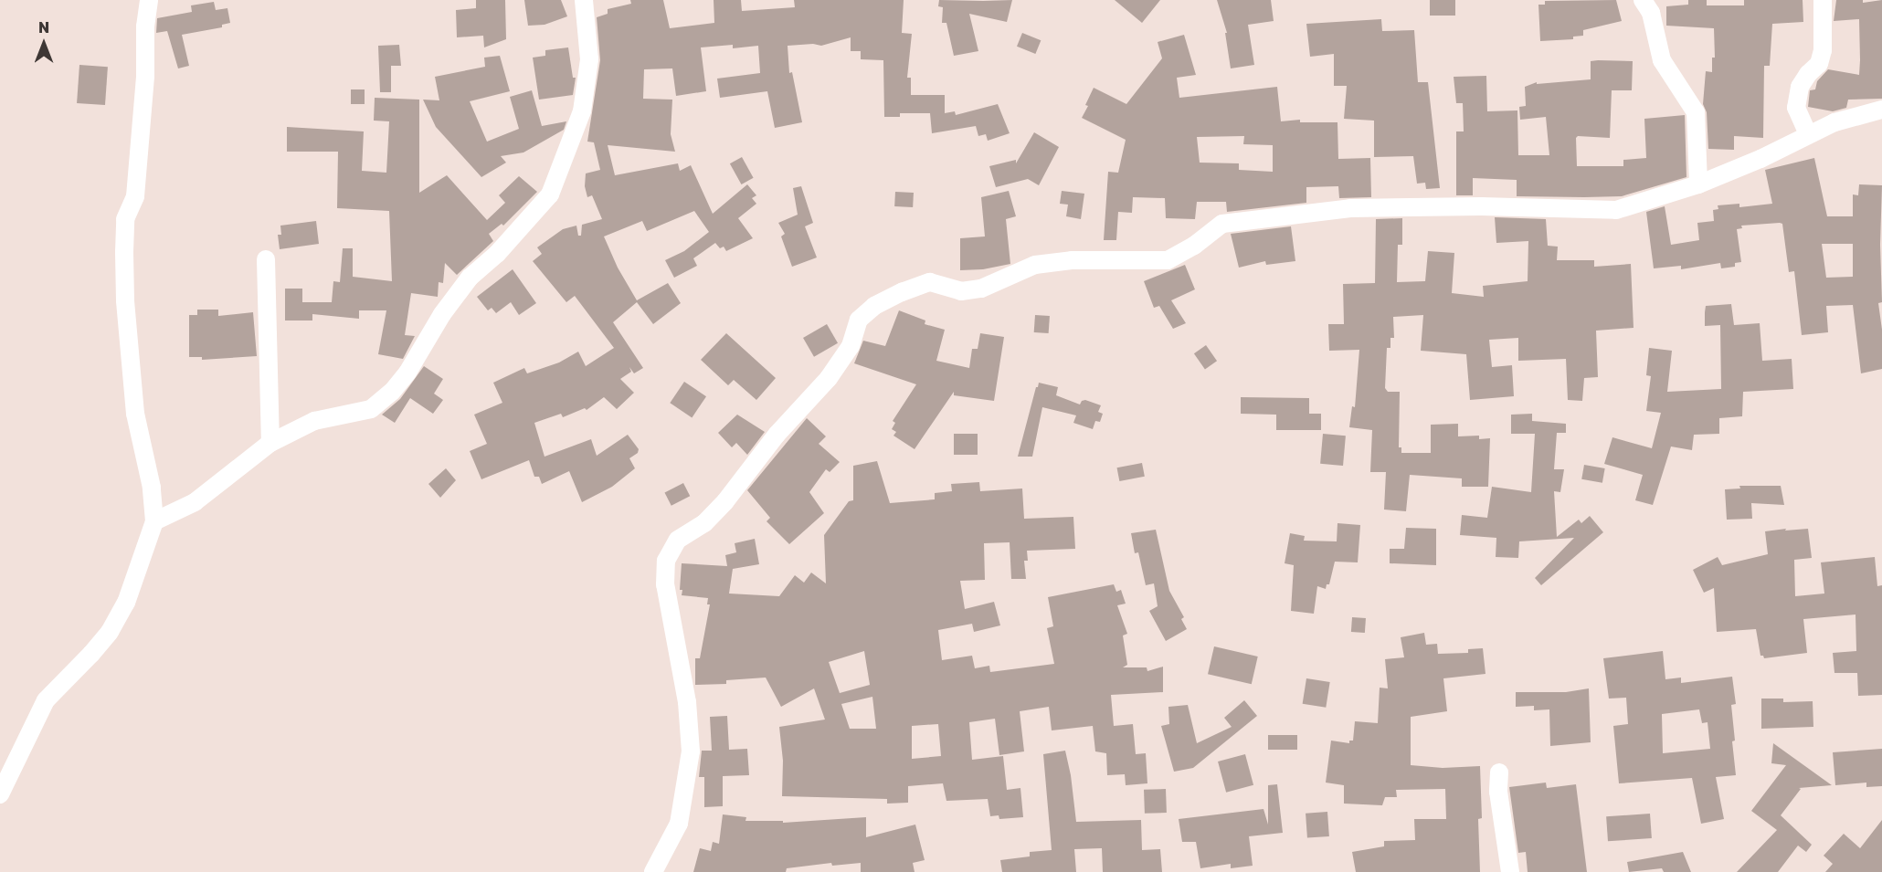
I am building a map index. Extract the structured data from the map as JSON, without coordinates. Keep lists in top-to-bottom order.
{
  "north": "top"
}
